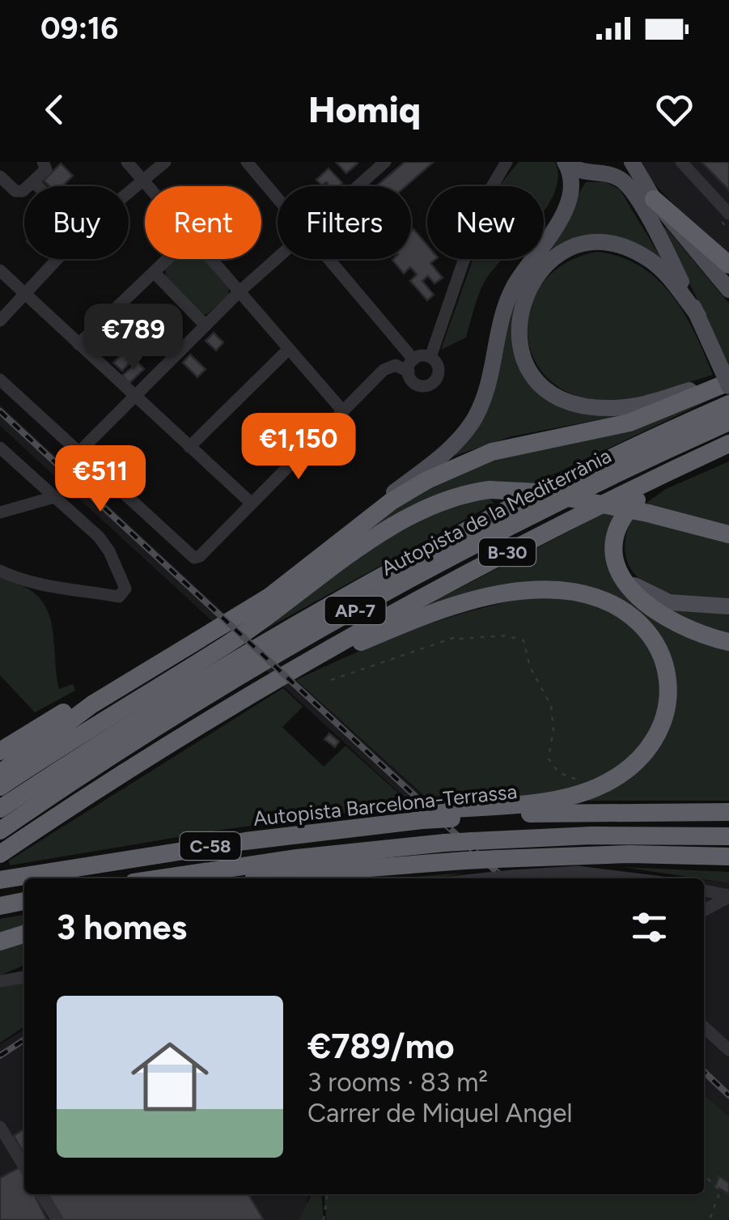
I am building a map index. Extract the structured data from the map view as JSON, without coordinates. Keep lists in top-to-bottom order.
{
  "streets": {
    "highway": [
      "Autopista de la Mediterrània",
      "B-30",
      "AP-7",
      "Autopista Barcelona-Terrassa",
      "C-58"
    ]
  },
  "page": {
    "status": "09:16",
    "header": "Homiq",
    "chip": [
      "Buy",
      "Rent",
      "Filters",
      "New"
    ],
    "price": ["€789", "€1,150", "€511"],
    "heading": "3 homes",
    "list": [
      {
        "name": "€789/mo",
        "note": "3 rooms · 83 m² · Carrer de Miquel Angel"
      }
    ]
  }
}
